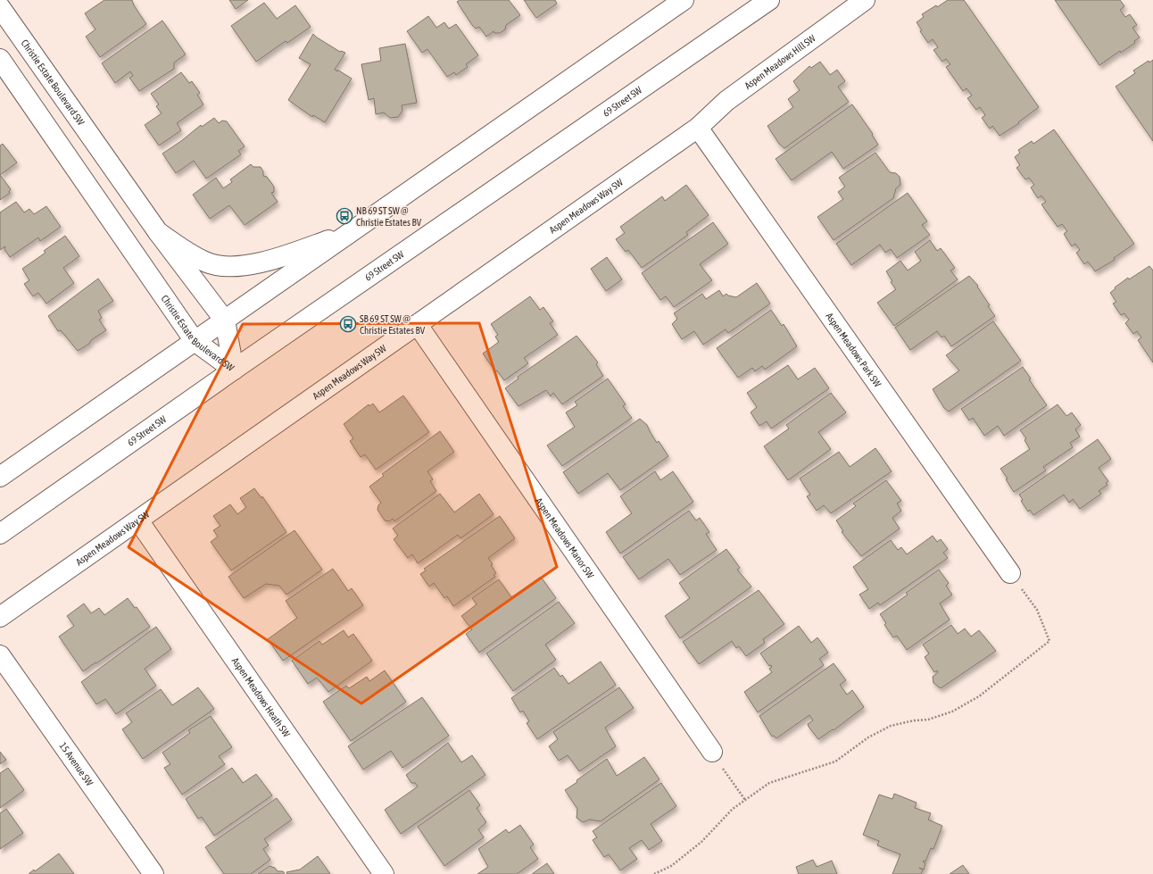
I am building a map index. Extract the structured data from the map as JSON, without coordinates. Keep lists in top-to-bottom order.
{
  "streets": {
    "street": [
      "Aspen Meadows Hill SW",
      "Christie Estate Boulevard SW",
      "69 Street SW",
      "Aspen Meadows Way SW",
      "Aspen Meadows Park SW",
      "Aspen Meadows Manor SW",
      "Aspen Meadows Heath SW",
      "15 Avenue SW"
    ]
  },
  "crossings": [
    ["Aspen Meadows Hill SW", "Aspen Meadows Way SW"],
    ["Aspen Meadows Hill SW", "Aspen Meadows Park SW"],
    ["Christie Estate Boulevard SW", "69 Street SW"],
    ["Aspen Meadows Way SW", "Aspen Meadows Park SW"],
    ["Aspen Meadows Way SW", "Aspen Meadows Manor SW"],
    ["Aspen Meadows Way SW", "Aspen Meadows Heath SW"]
  ],
  "places": {
    "bus stop": ["NB 69 ST SW @ Christie Estates BV", "SB 69 ST SW @ Christie Estates BV"]
  }
}
